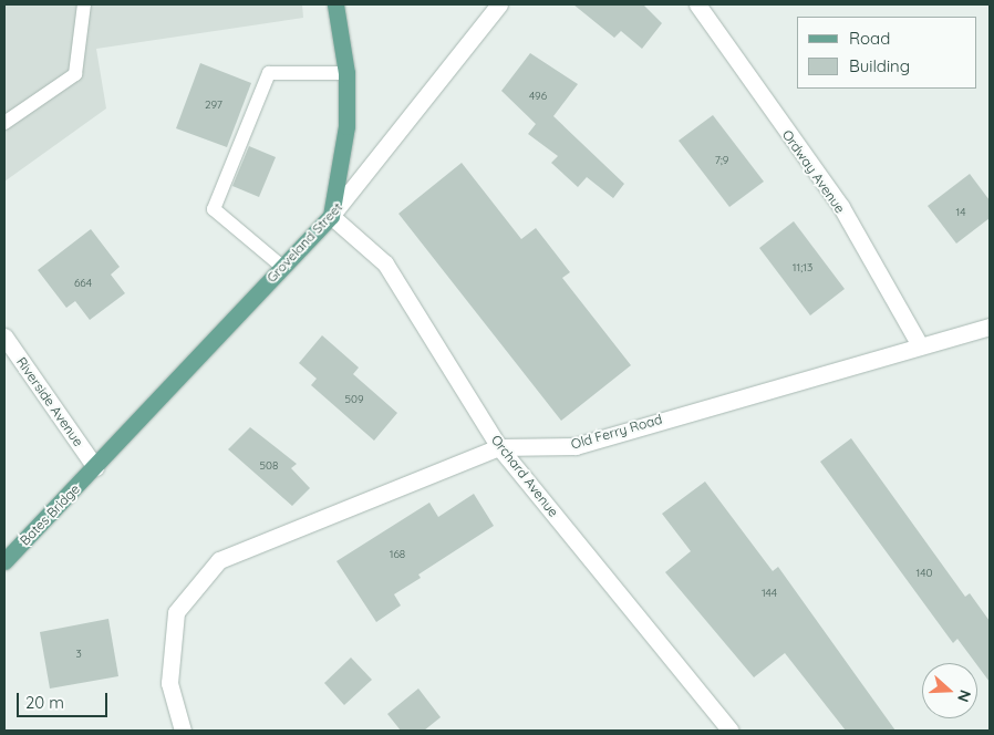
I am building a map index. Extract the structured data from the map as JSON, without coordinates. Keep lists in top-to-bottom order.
{
  "streets": {
    "main road": ["Groveland Street", "Bates Bridge"],
    "street": [
      "Ordway Avenue",
      "Riverside Avenue",
      "Old Ferry Road",
      "Orchard Avenue"
    ]
  },
  "crossings": [
    ["Ordway Avenue", "Old Ferry Road"],
    ["Groveland Street", "Riverside Avenue"],
    ["Groveland Street", "Orchard Avenue"],
    ["Groveland Street", "Bates Bridge"],
    ["Riverside Avenue", "Bates Bridge"],
    ["Old Ferry Road", "Orchard Avenue"]
  ],
  "house_numbers": [
    "496",
    "297",
    "7;9",
    "14",
    "11;13",
    "664",
    "509",
    "508",
    "168",
    "140",
    "144",
    "3"
  ],
  "legend": ["Road", "Building"],
  "scale_bar": "20 m",
  "north": "right"
}
